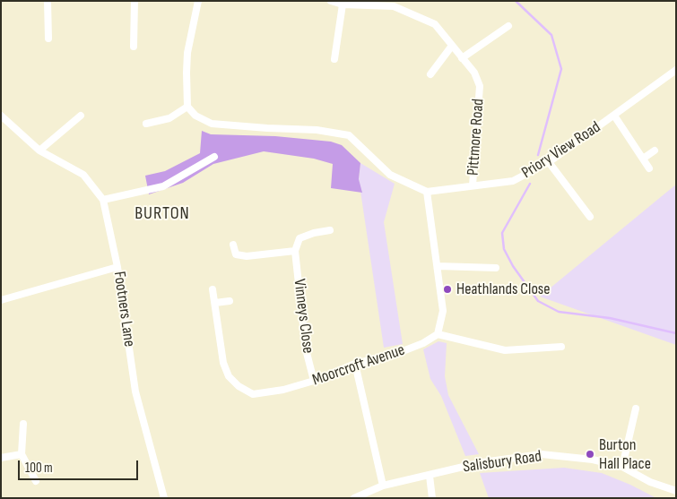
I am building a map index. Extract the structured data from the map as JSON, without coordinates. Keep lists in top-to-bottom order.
{
  "streets": {
    "street": [
      "Pittmore Road",
      "Priory View Road",
      "Footners Lane",
      "Vinneys Close",
      "Moorcroft Avenue",
      "Salisbury Road"
    ]
  },
  "crossings": [
    ["Pittmore Road", "Priory View Road"],
    ["Vinneys Close", "Moorcroft Avenue"]
  ],
  "districts": ["BURTON"],
  "places": ["Heathlands Close", "Burton Hall Place"],
  "scale_bar": "100 m"
}
